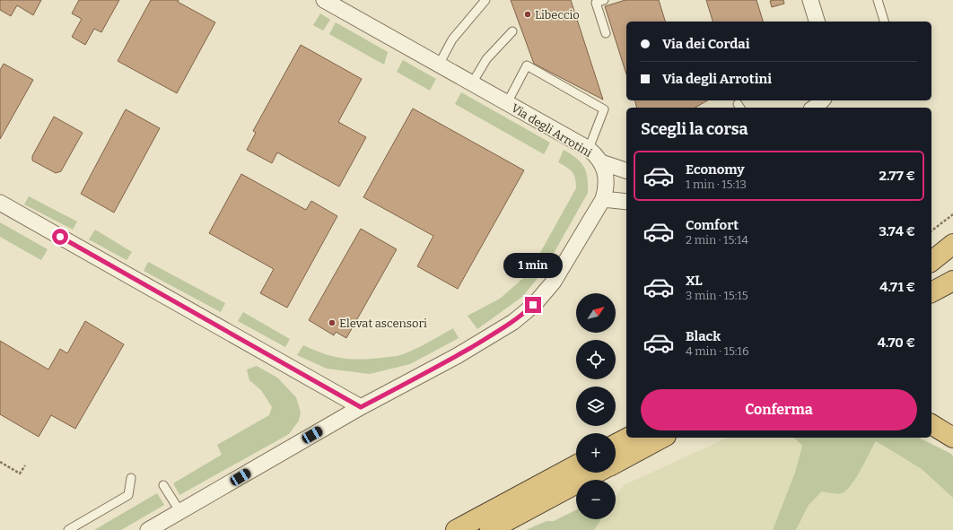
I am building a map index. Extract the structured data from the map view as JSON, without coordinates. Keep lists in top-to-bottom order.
{
  "streets": {
    "street": ["Via degli Arrotini"]
  },
  "places": ["Libeccio", "Elevat ascensori"],
  "north": "top right",
  "page": {
    "banner": ["Via dei Cordai", "Via degli Arrotini"],
    "heading": "Scegli la corsa",
    "list": [
      {
        "name": "Economy",
        "note": "1 min · 15:13",
        "value": "2.77 €"
      },
      {
        "name": "Comfort",
        "note": "2 min · 15:14",
        "value": "3.74 €"
      },
      {
        "name": "XL",
        "note": "3 min · 15:15",
        "value": "4.71 €"
      },
      {
        "name": "Black",
        "note": "4 min · 15:16",
        "value": "4.70 €"
      }
    ],
    "bubble": "1 min",
    "map_buttons": ["+", "−"],
    "buttons": "Conferma"
  }
}
